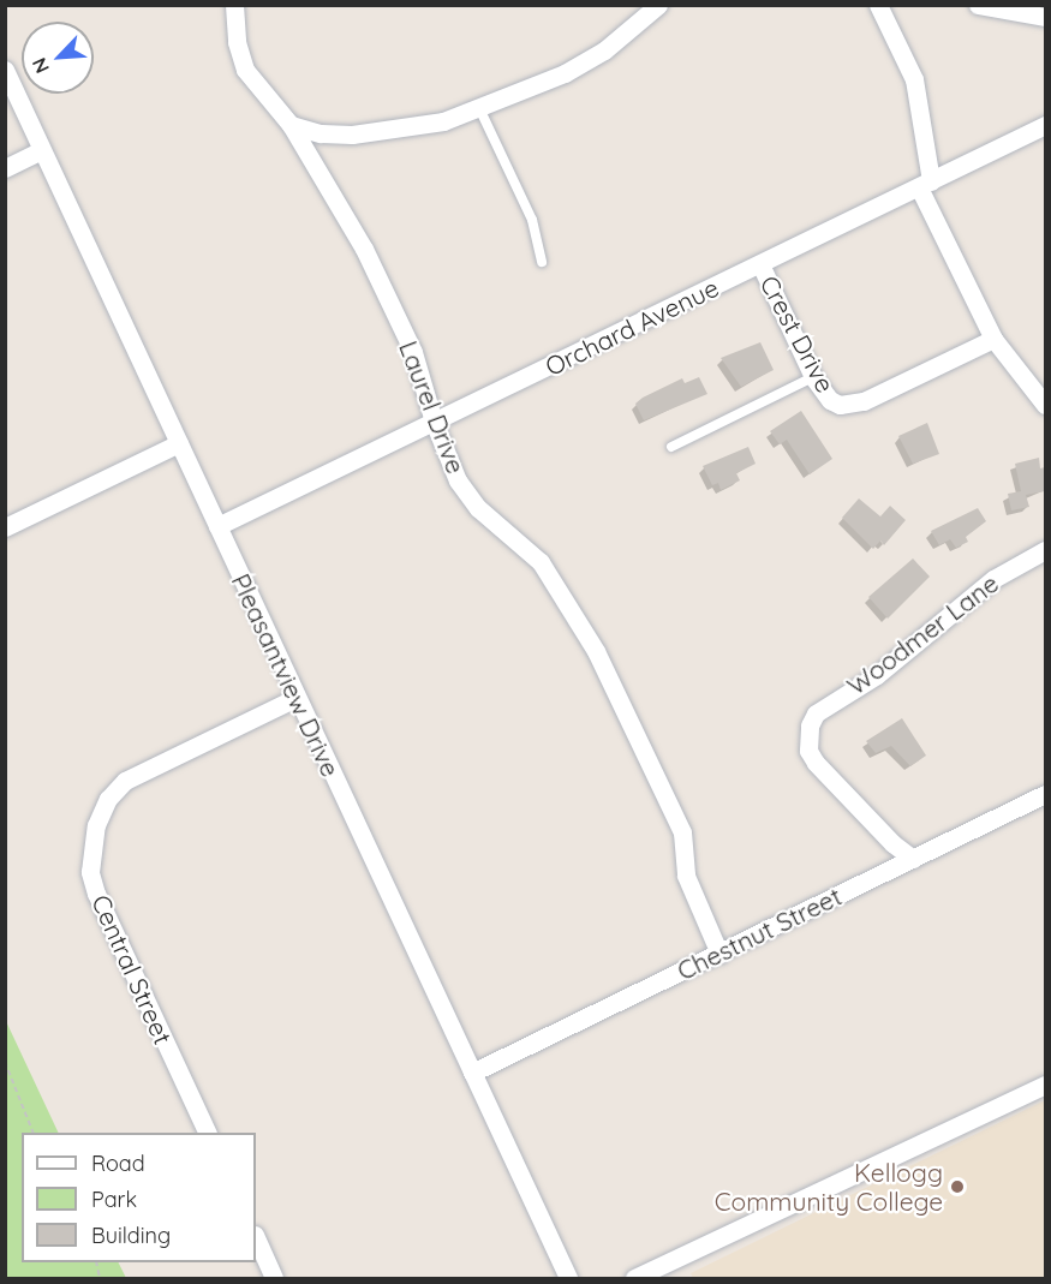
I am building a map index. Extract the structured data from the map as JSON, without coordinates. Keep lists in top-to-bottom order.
{
  "streets": {
    "street": [
      "Orchard Avenue",
      "Crest Drive",
      "Laurel Drive",
      "Woodmer Lane",
      "Pleasantview Drive",
      "Chestnut Street",
      "Central Street"
    ]
  },
  "crossings": [
    ["Orchard Avenue", "Crest Drive"],
    ["Orchard Avenue", "Laurel Drive"],
    ["Orchard Avenue", "Pleasantview Drive"],
    ["Laurel Drive", "Chestnut Street"],
    ["Woodmer Lane", "Chestnut Street"],
    ["Pleasantview Drive", "Chestnut Street"],
    ["Pleasantview Drive", "Central Street"]
  ],
  "places": ["Kellogg Community College"],
  "legend": ["Road", "Park", "Building"],
  "north": "bottom left"
}
